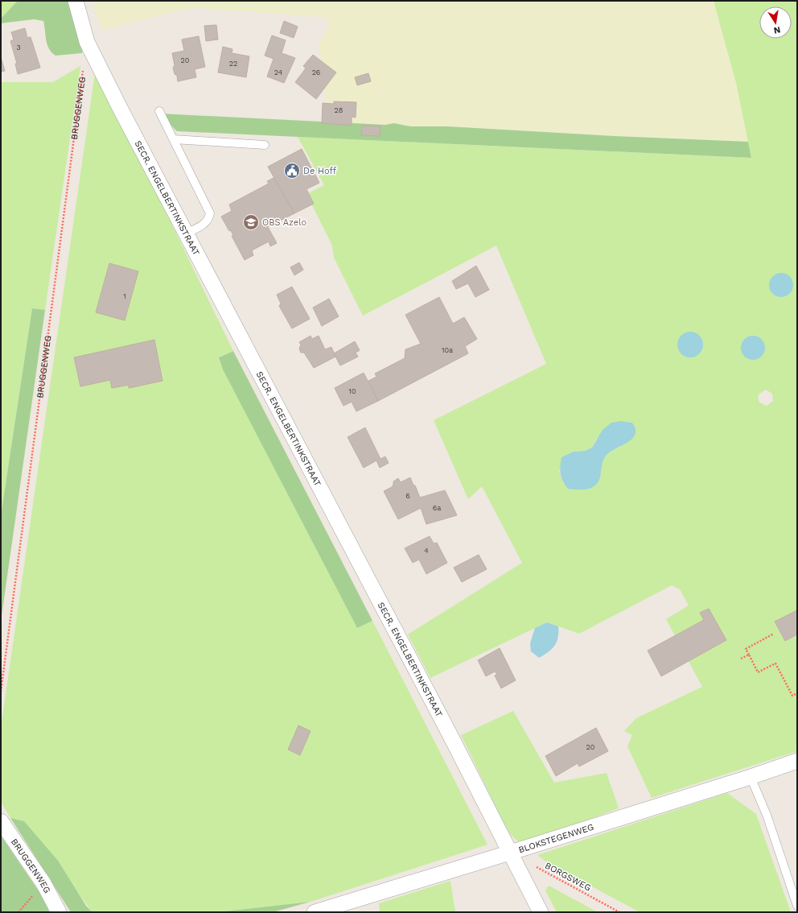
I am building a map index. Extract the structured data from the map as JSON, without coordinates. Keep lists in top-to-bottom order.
{
  "streets": {
    "street": ["BRUGGENWEG", "SECR. ENGELBERTINKSTRAAT", "BLOKSTEGENWEG"],
    "path": ["BORGSWEG"]
  },
  "crossings": [
    ["SECR. ENGELBERTINKSTRAAT", "BLOKSTEGENWEG"]
  ],
  "places": {
    "public building": ["De Hoff"],
    "school or university": ["OBS Azelo"]
  },
  "house_numbers": [
    "3",
    "20",
    "22",
    "24",
    "26",
    "28",
    "1",
    "10a",
    "10",
    "6",
    "6a",
    "4",
    "20"
  ],
  "north": "bottom"
}
